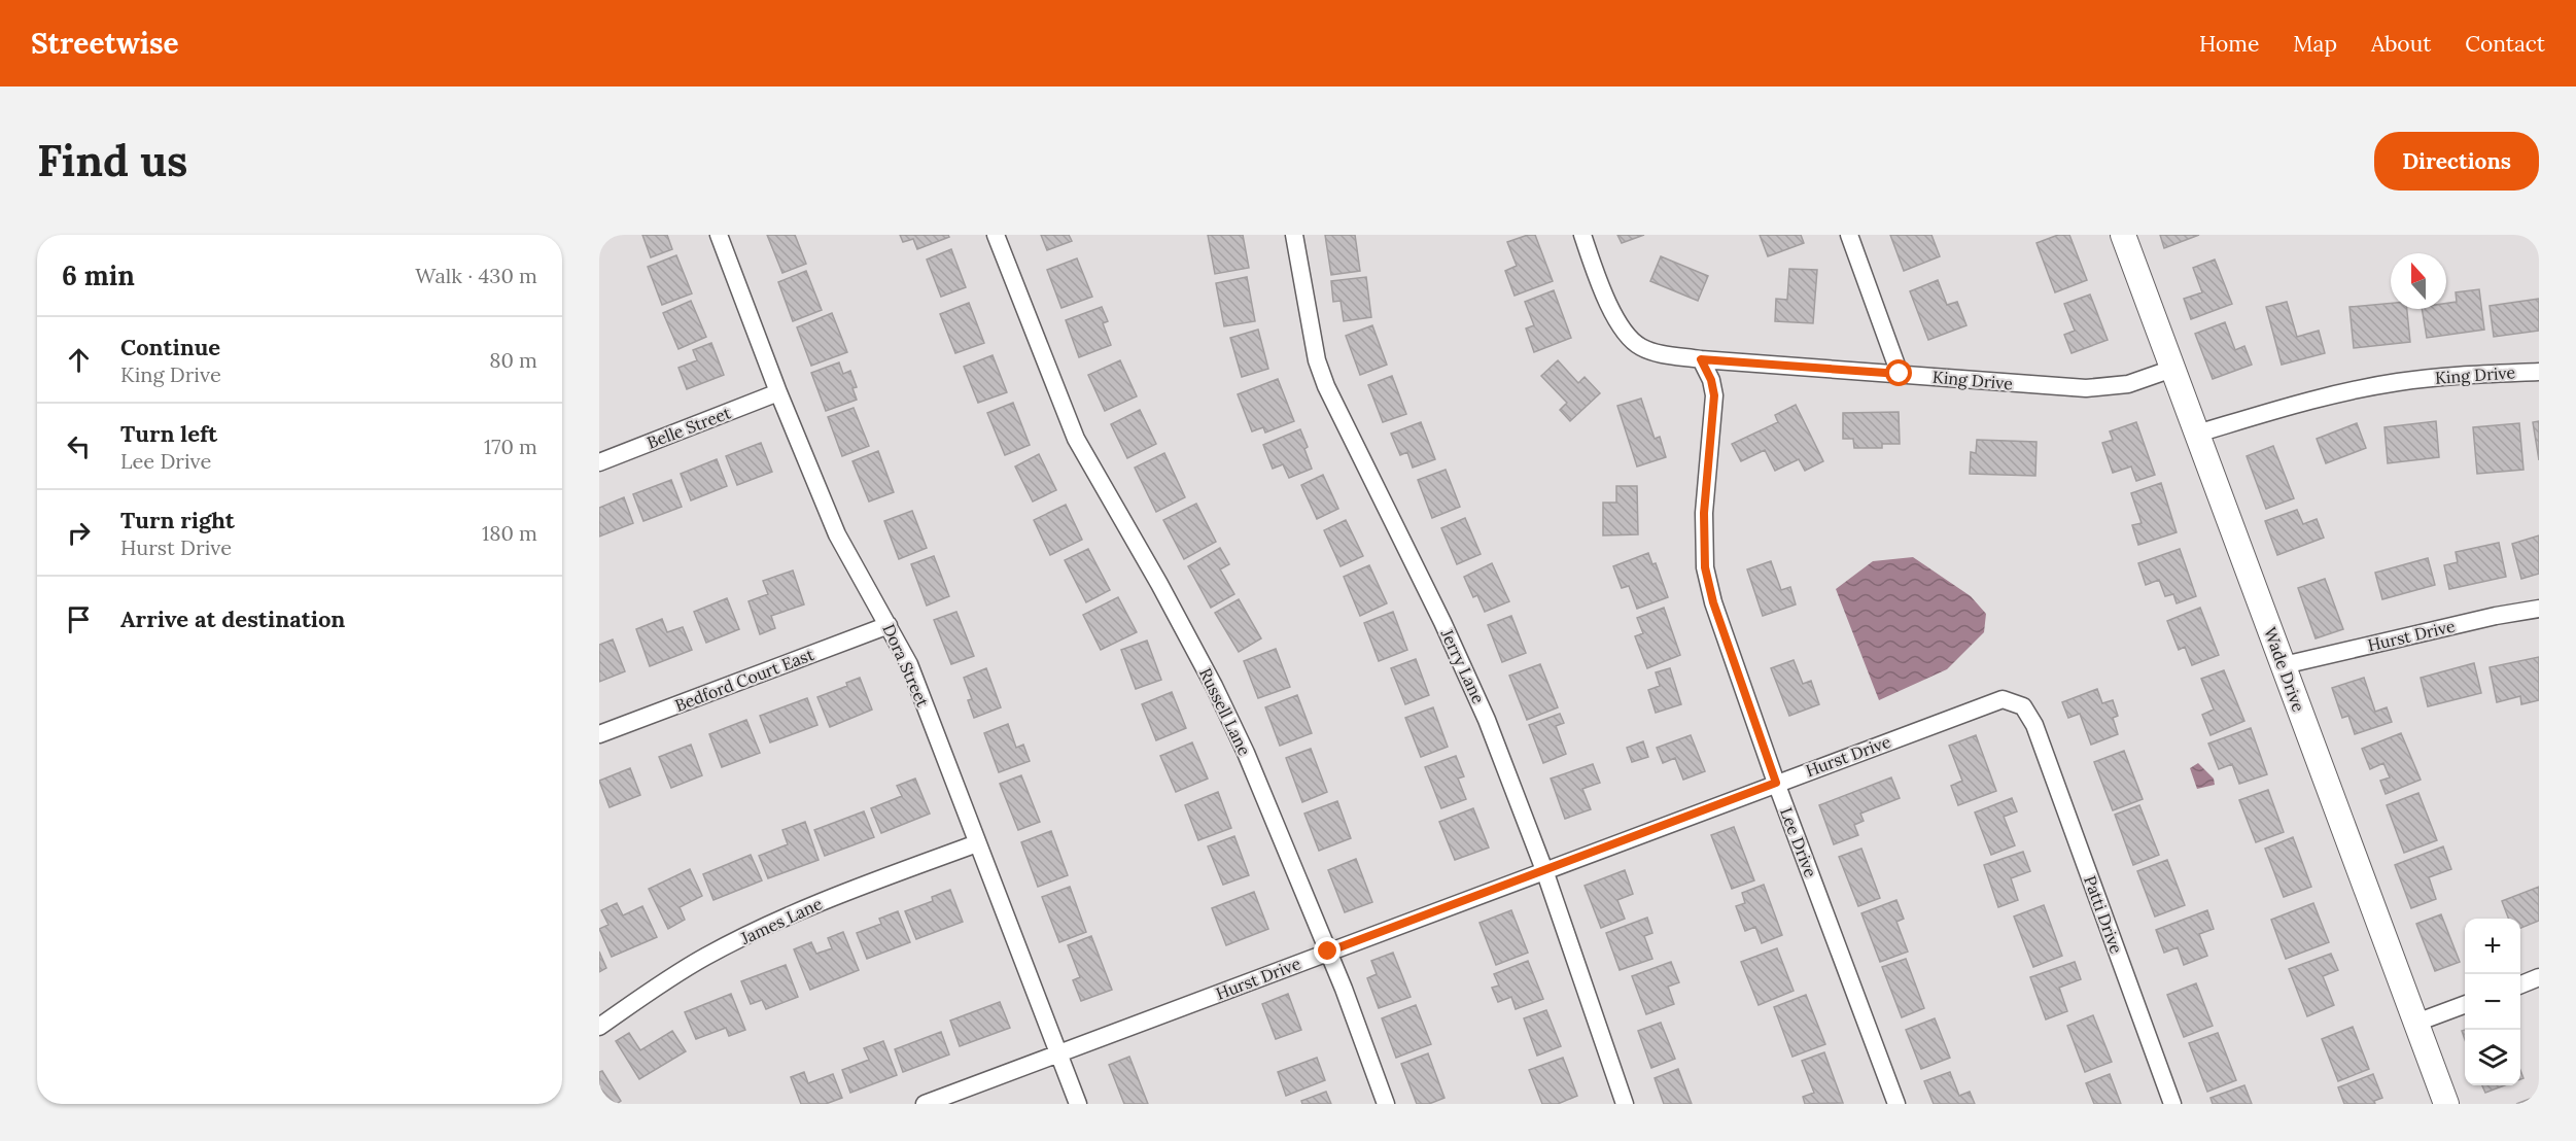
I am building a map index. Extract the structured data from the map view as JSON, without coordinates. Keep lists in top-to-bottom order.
{
  "streets": {
    "street": [
      "King Drive",
      "Belle Street",
      "Hurst Drive",
      "Dora Street",
      "Jerry Lane",
      "Wade Drive",
      "Bedford Court East",
      "Russell Lane",
      "Lee Drive",
      "Patti Drive",
      "James Lane"
    ]
  },
  "crossings": [
    ["King Drive", "Wade Drive"],
    ["King Drive", "Lee Drive"],
    ["Belle Street", "Dora Street"],
    ["Hurst Drive", "Dora Street"],
    ["Hurst Drive", "Jerry Lane"],
    ["Hurst Drive", "Wade Drive"],
    ["Hurst Drive", "Russell Lane"],
    ["Hurst Drive", "Lee Drive"],
    ["Hurst Drive", "Patti Drive"],
    ["Dora Street", "Bedford Court East"],
    ["Dora Street", "James Lane"]
  ],
  "north": "top",
  "page": {
    "header": "Streetwise",
    "nav": [
      "Home",
      "Map",
      "About",
      "Contact"
    ],
    "buttons": "Directions",
    "title": "Find us",
    "heading": ["6 min", "Walk · 430 m"],
    "list": [
      ["Continue", "King Drive", "80 m"],
      ["Turn left", "Lee Drive", "170 m"],
      ["Turn right", "Hurst Drive", "180 m"],
      "Arrive at destination"
    ],
    "map_buttons": ["+", "−"]
  }
}
